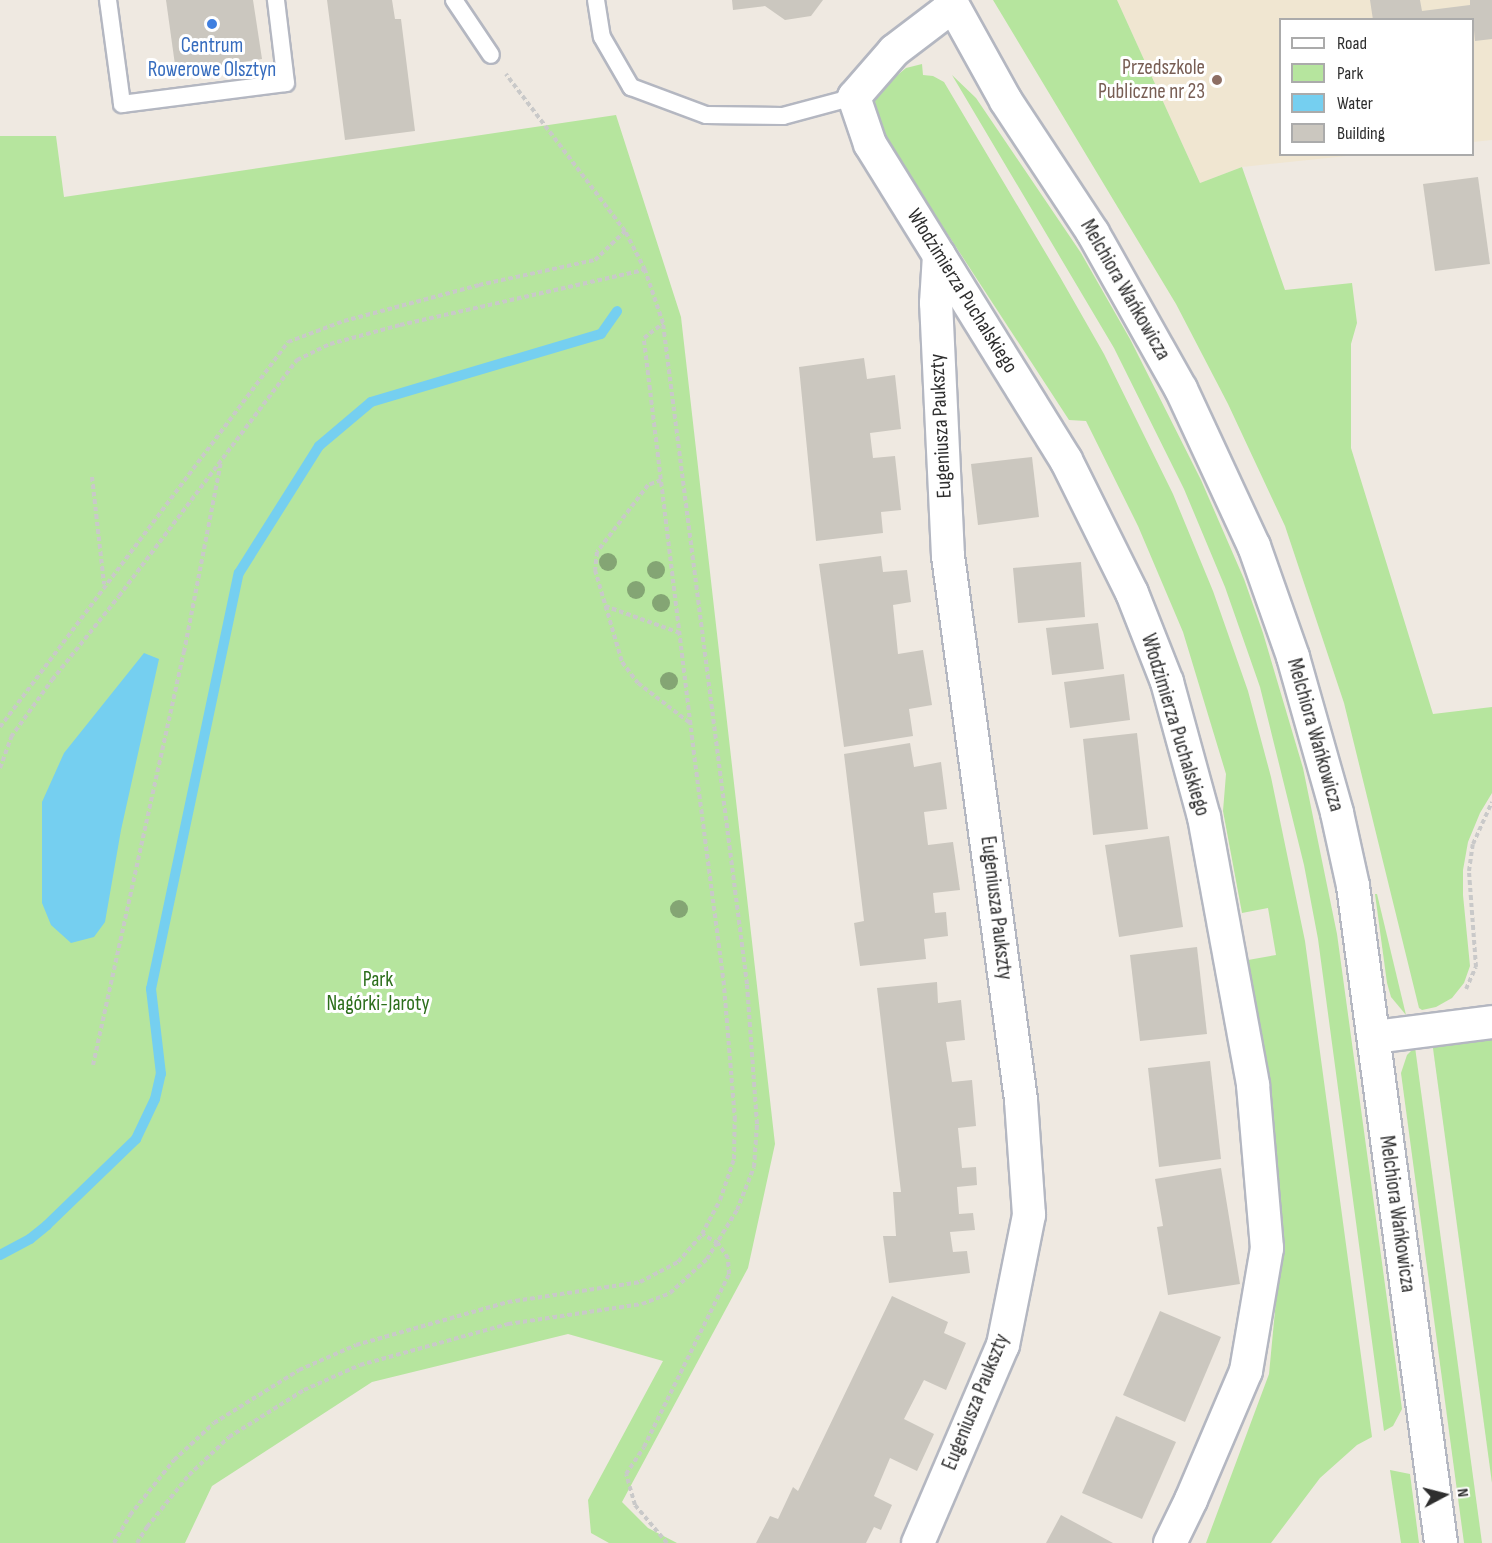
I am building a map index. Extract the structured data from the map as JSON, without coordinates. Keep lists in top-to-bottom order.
{
  "streets": {
    "street": ["Melchiora Wańkowicza", "Włodzimierza Puchalskiego", "Eugeniusza Paukszty"]
  },
  "crossings": [
    ["Włodzimierza Puchalskiego", "Eugeniusza Paukszty"]
  ],
  "parks": ["Park Nagórki-Jaroty"],
  "places": ["Centrum Rowerowe Olsztyn", "Przedszkole Publiczne nr 23"],
  "legend": [
    "Road",
    "Park",
    "Water",
    "Building"
  ],
  "north": "right"
}
